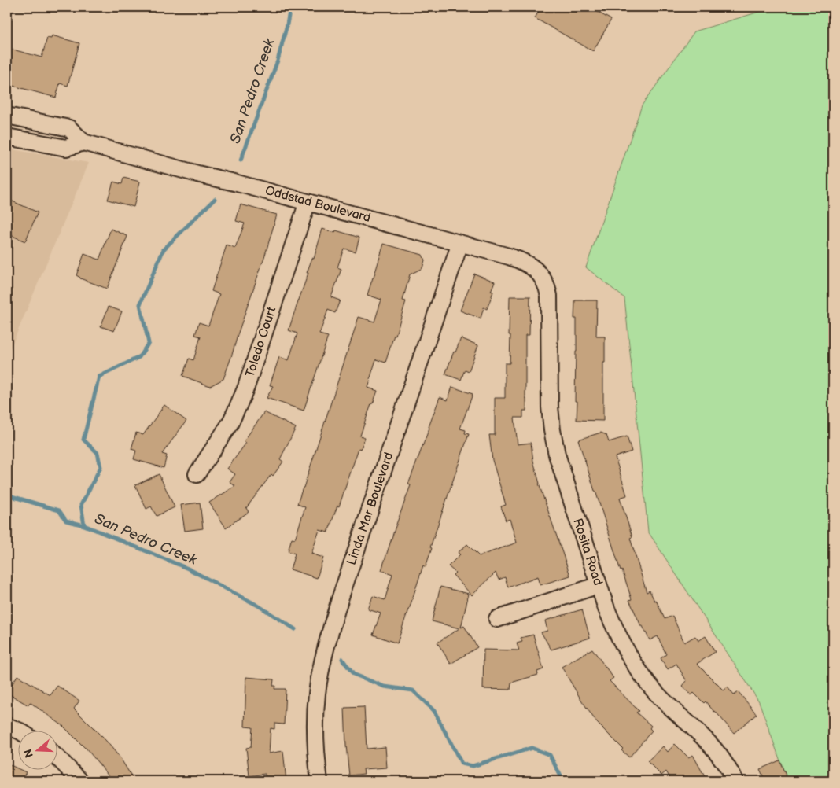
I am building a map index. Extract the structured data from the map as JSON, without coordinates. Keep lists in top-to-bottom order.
{
  "streets": {
    "street": [
      "Oddstad Boulevard",
      "Toledo Court",
      "Linda Mar Boulevard",
      "Rosita Road"
    ]
  },
  "crossings": [
    ["Oddstad Boulevard", "Toledo Court"],
    ["Oddstad Boulevard", "Linda Mar Boulevard"],
    ["Oddstad Boulevard", "Rosita Road"]
  ],
  "water": ["San Pedro Creek"],
  "north": "left"
}
